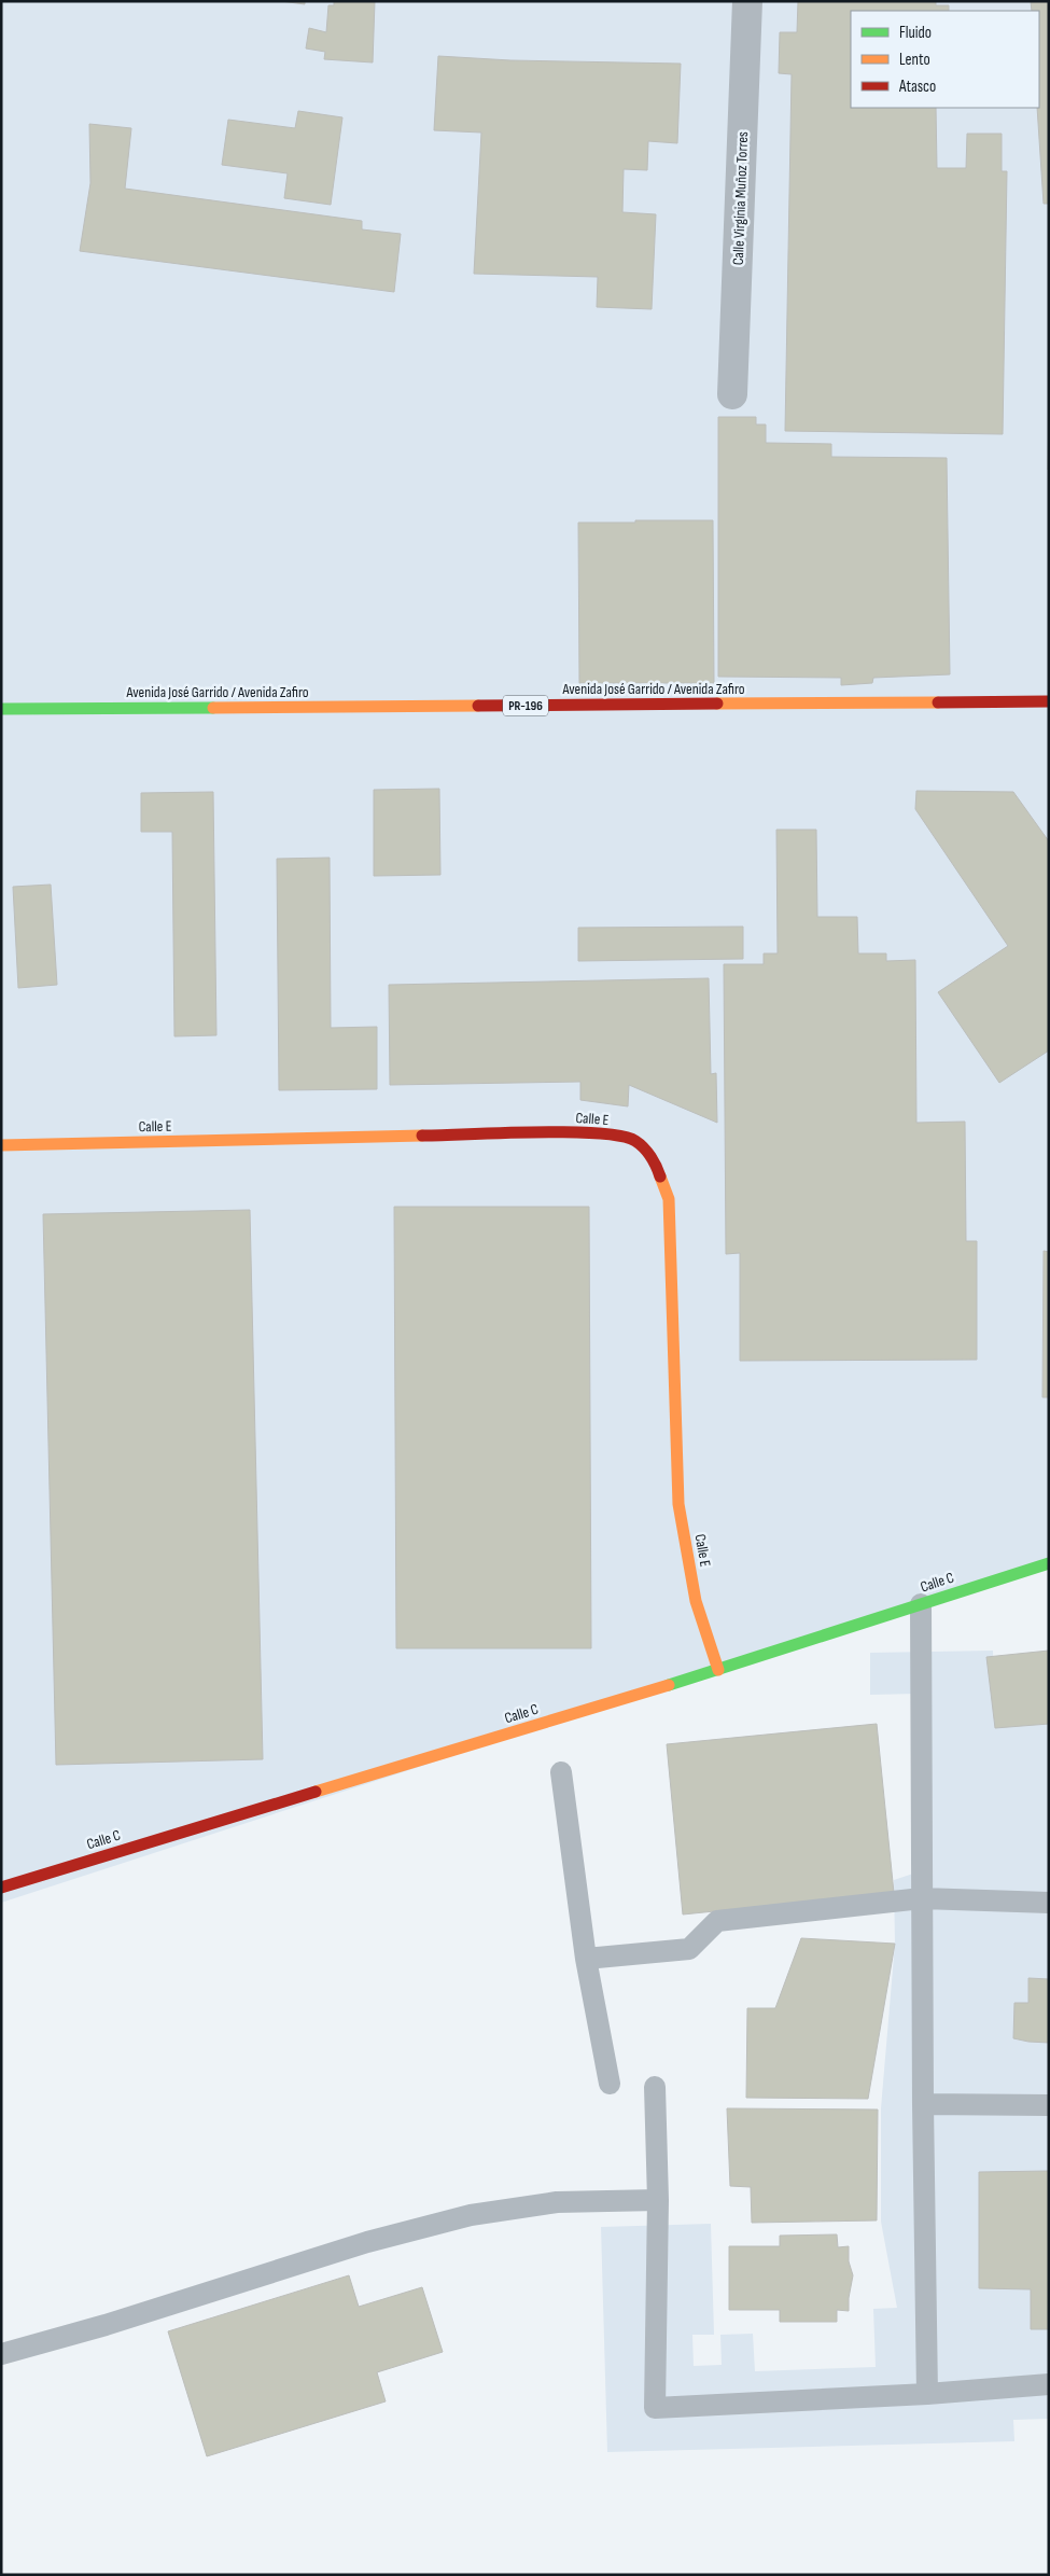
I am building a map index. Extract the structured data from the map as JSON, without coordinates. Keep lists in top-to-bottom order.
{
  "streets": {
    "street": [
      "Calle Virginia Muñoz Torres",
      "Avenida José Garrido / Avenida Zafiro",
      "PR-196",
      "Calle E",
      "Calle C"
    ]
  },
  "crossings": [
    ["Calle E", "Calle C"]
  ],
  "legend": ["Fluido", "Lento", "Atasco"]
}
